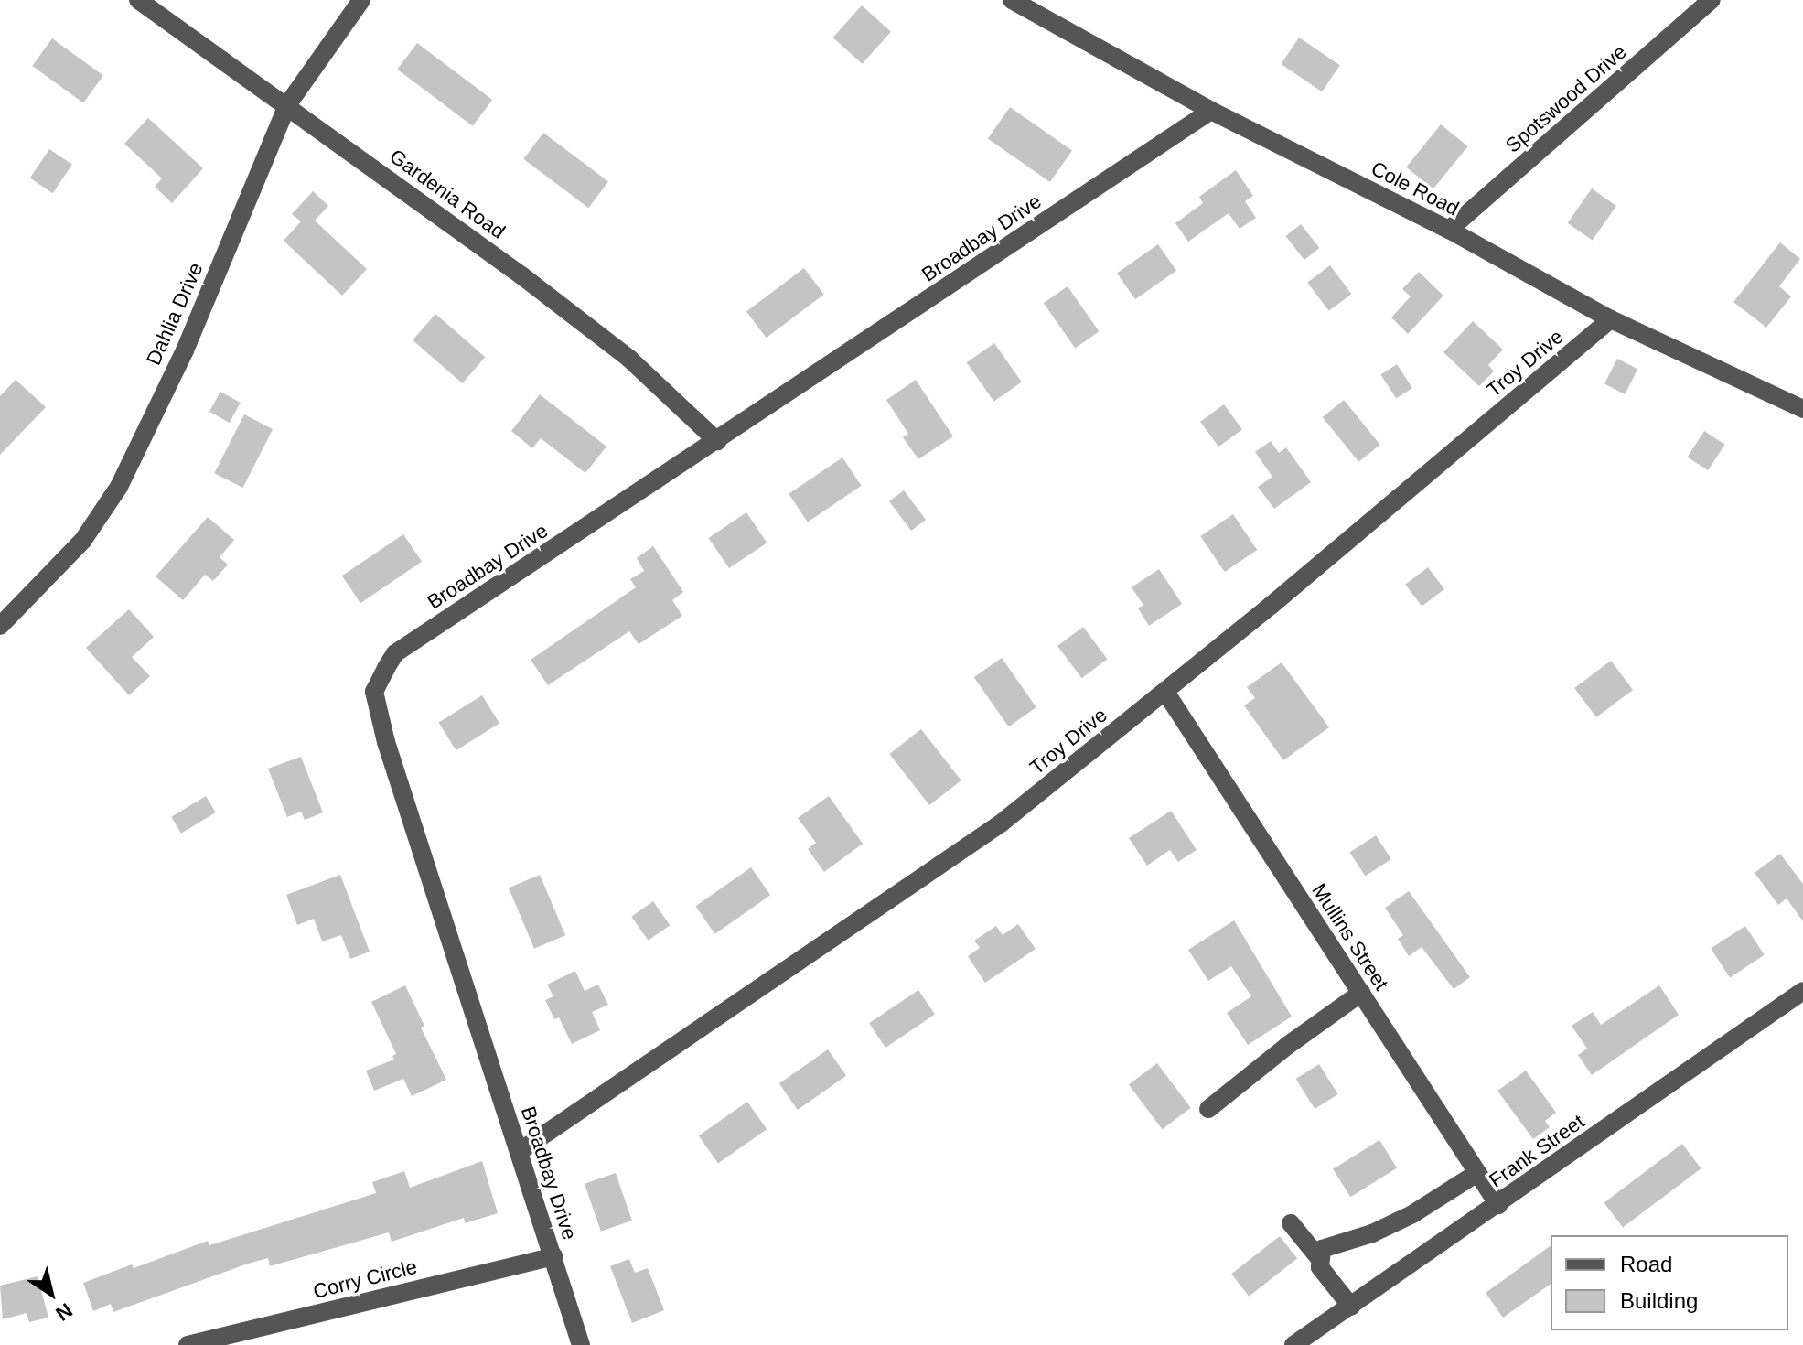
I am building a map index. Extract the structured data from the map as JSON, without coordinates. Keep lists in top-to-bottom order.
{
  "streets": {
    "street": [
      "Spotswood Drive",
      "Cole Road",
      "Gardenia Road",
      "Broadbay Drive",
      "Dahlia Drive",
      "Troy Drive",
      "Mullins Street",
      "Frank Street",
      "Corry Circle"
    ]
  },
  "crossings": [
    ["Spotswood Drive", "Cole Road"],
    ["Cole Road", "Broadbay Drive"],
    ["Cole Road", "Troy Drive"],
    ["Gardenia Road", "Broadbay Drive"],
    ["Gardenia Road", "Dahlia Drive"],
    ["Broadbay Drive", "Troy Drive"],
    ["Broadbay Drive", "Corry Circle"],
    ["Troy Drive", "Mullins Street"],
    ["Mullins Street", "Frank Street"]
  ],
  "legend": ["Road", "Building"],
  "north": "bottom right"
}
